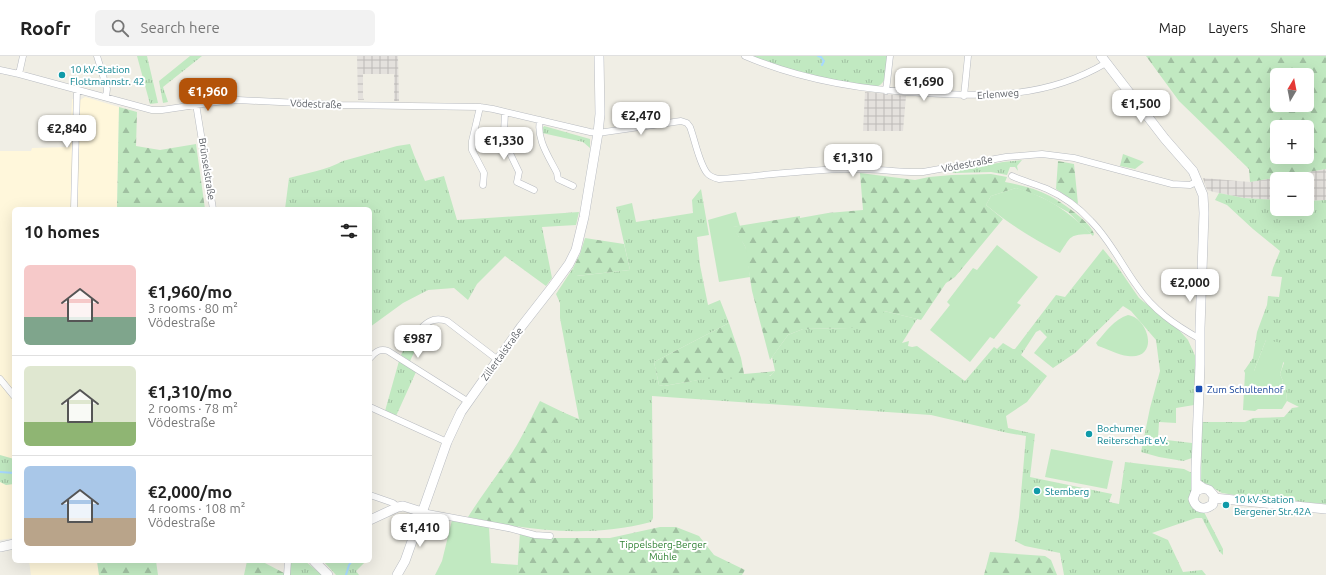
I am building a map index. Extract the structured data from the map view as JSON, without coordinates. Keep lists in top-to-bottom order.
{
  "streets": {
    "street": [
      "Erlenweg",
      "Vödestraße",
      "Brünselstraße",
      "Zillertalstraße"
    ]
  },
  "crossings": [
    ["Vödestraße", "Brünselstraße"],
    ["Vödestraße", "Zillertalstraße"]
  ],
  "parks": ["Tippelsberg-Berger Mühle"],
  "places": {
    "other": [
      "10 kV-Station Flottmannstr. 42",
      "Bochumer Reiterschaft eV.",
      "Stemberg",
      "10 kV-Station Bergener Str.42A"
    ],
    "transit": ["Zum Schultenhof"]
  },
  "north": "top",
  "page": {
    "header": "Roofr",
    "search": "Search here",
    "nav": ["Map", "Layers", "Share"],
    "map_buttons": ["+", "−"],
    "price": [
      "€1,690",
      "€1,960",
      "€1,500",
      "€2,470",
      "€2,840",
      "€1,330",
      "€1,310",
      "€2,000",
      "€987",
      "€1,410"
    ],
    "heading": "10 homes",
    "list": [
      {
        "name": "€1,960/mo",
        "note": "3 rooms · 80 m² · Vödestraße"
      },
      {
        "name": "€1,310/mo",
        "note": "2 rooms · 78 m² · Vödestraße"
      },
      {
        "name": "€2,000/mo",
        "note": "4 rooms · 108 m² · Vödestraße"
      }
    ]
  }
}
